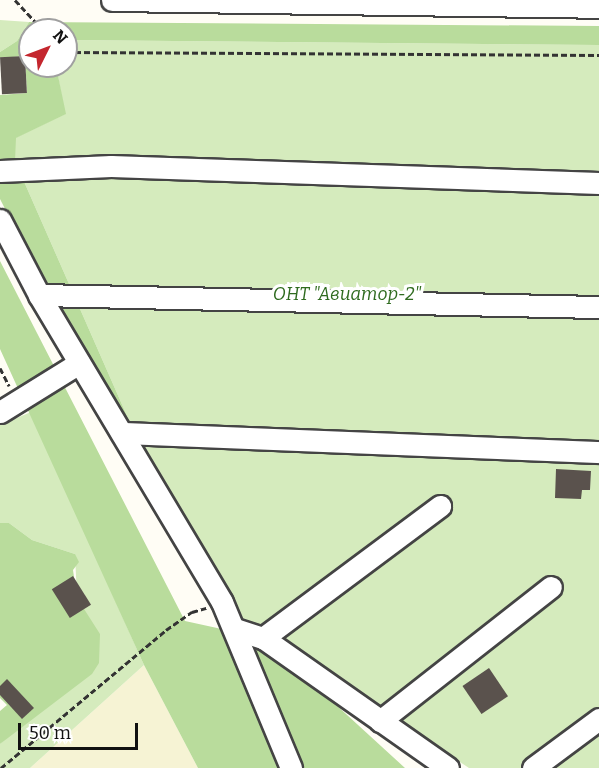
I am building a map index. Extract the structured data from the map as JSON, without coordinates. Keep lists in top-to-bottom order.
{
  "parks": ["ОНТ \"Авиатор-2\""],
  "scale_bar": "50 m",
  "north": "top right"
}
